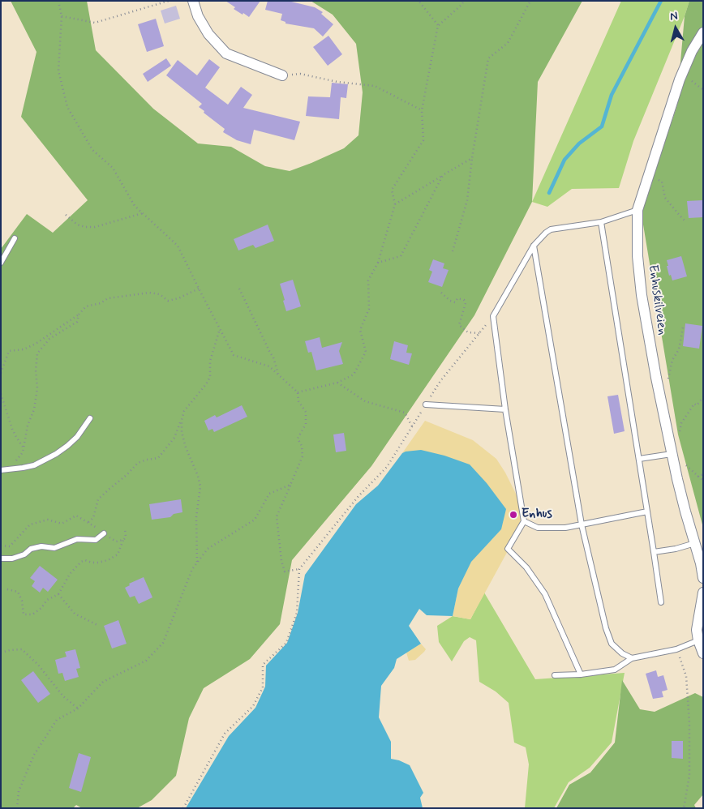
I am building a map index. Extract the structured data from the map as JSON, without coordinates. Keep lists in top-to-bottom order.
{
  "streets": {
    "street": ["Enhuskilveien"]
  },
  "places": ["Enhus"],
  "north": "top"
}
